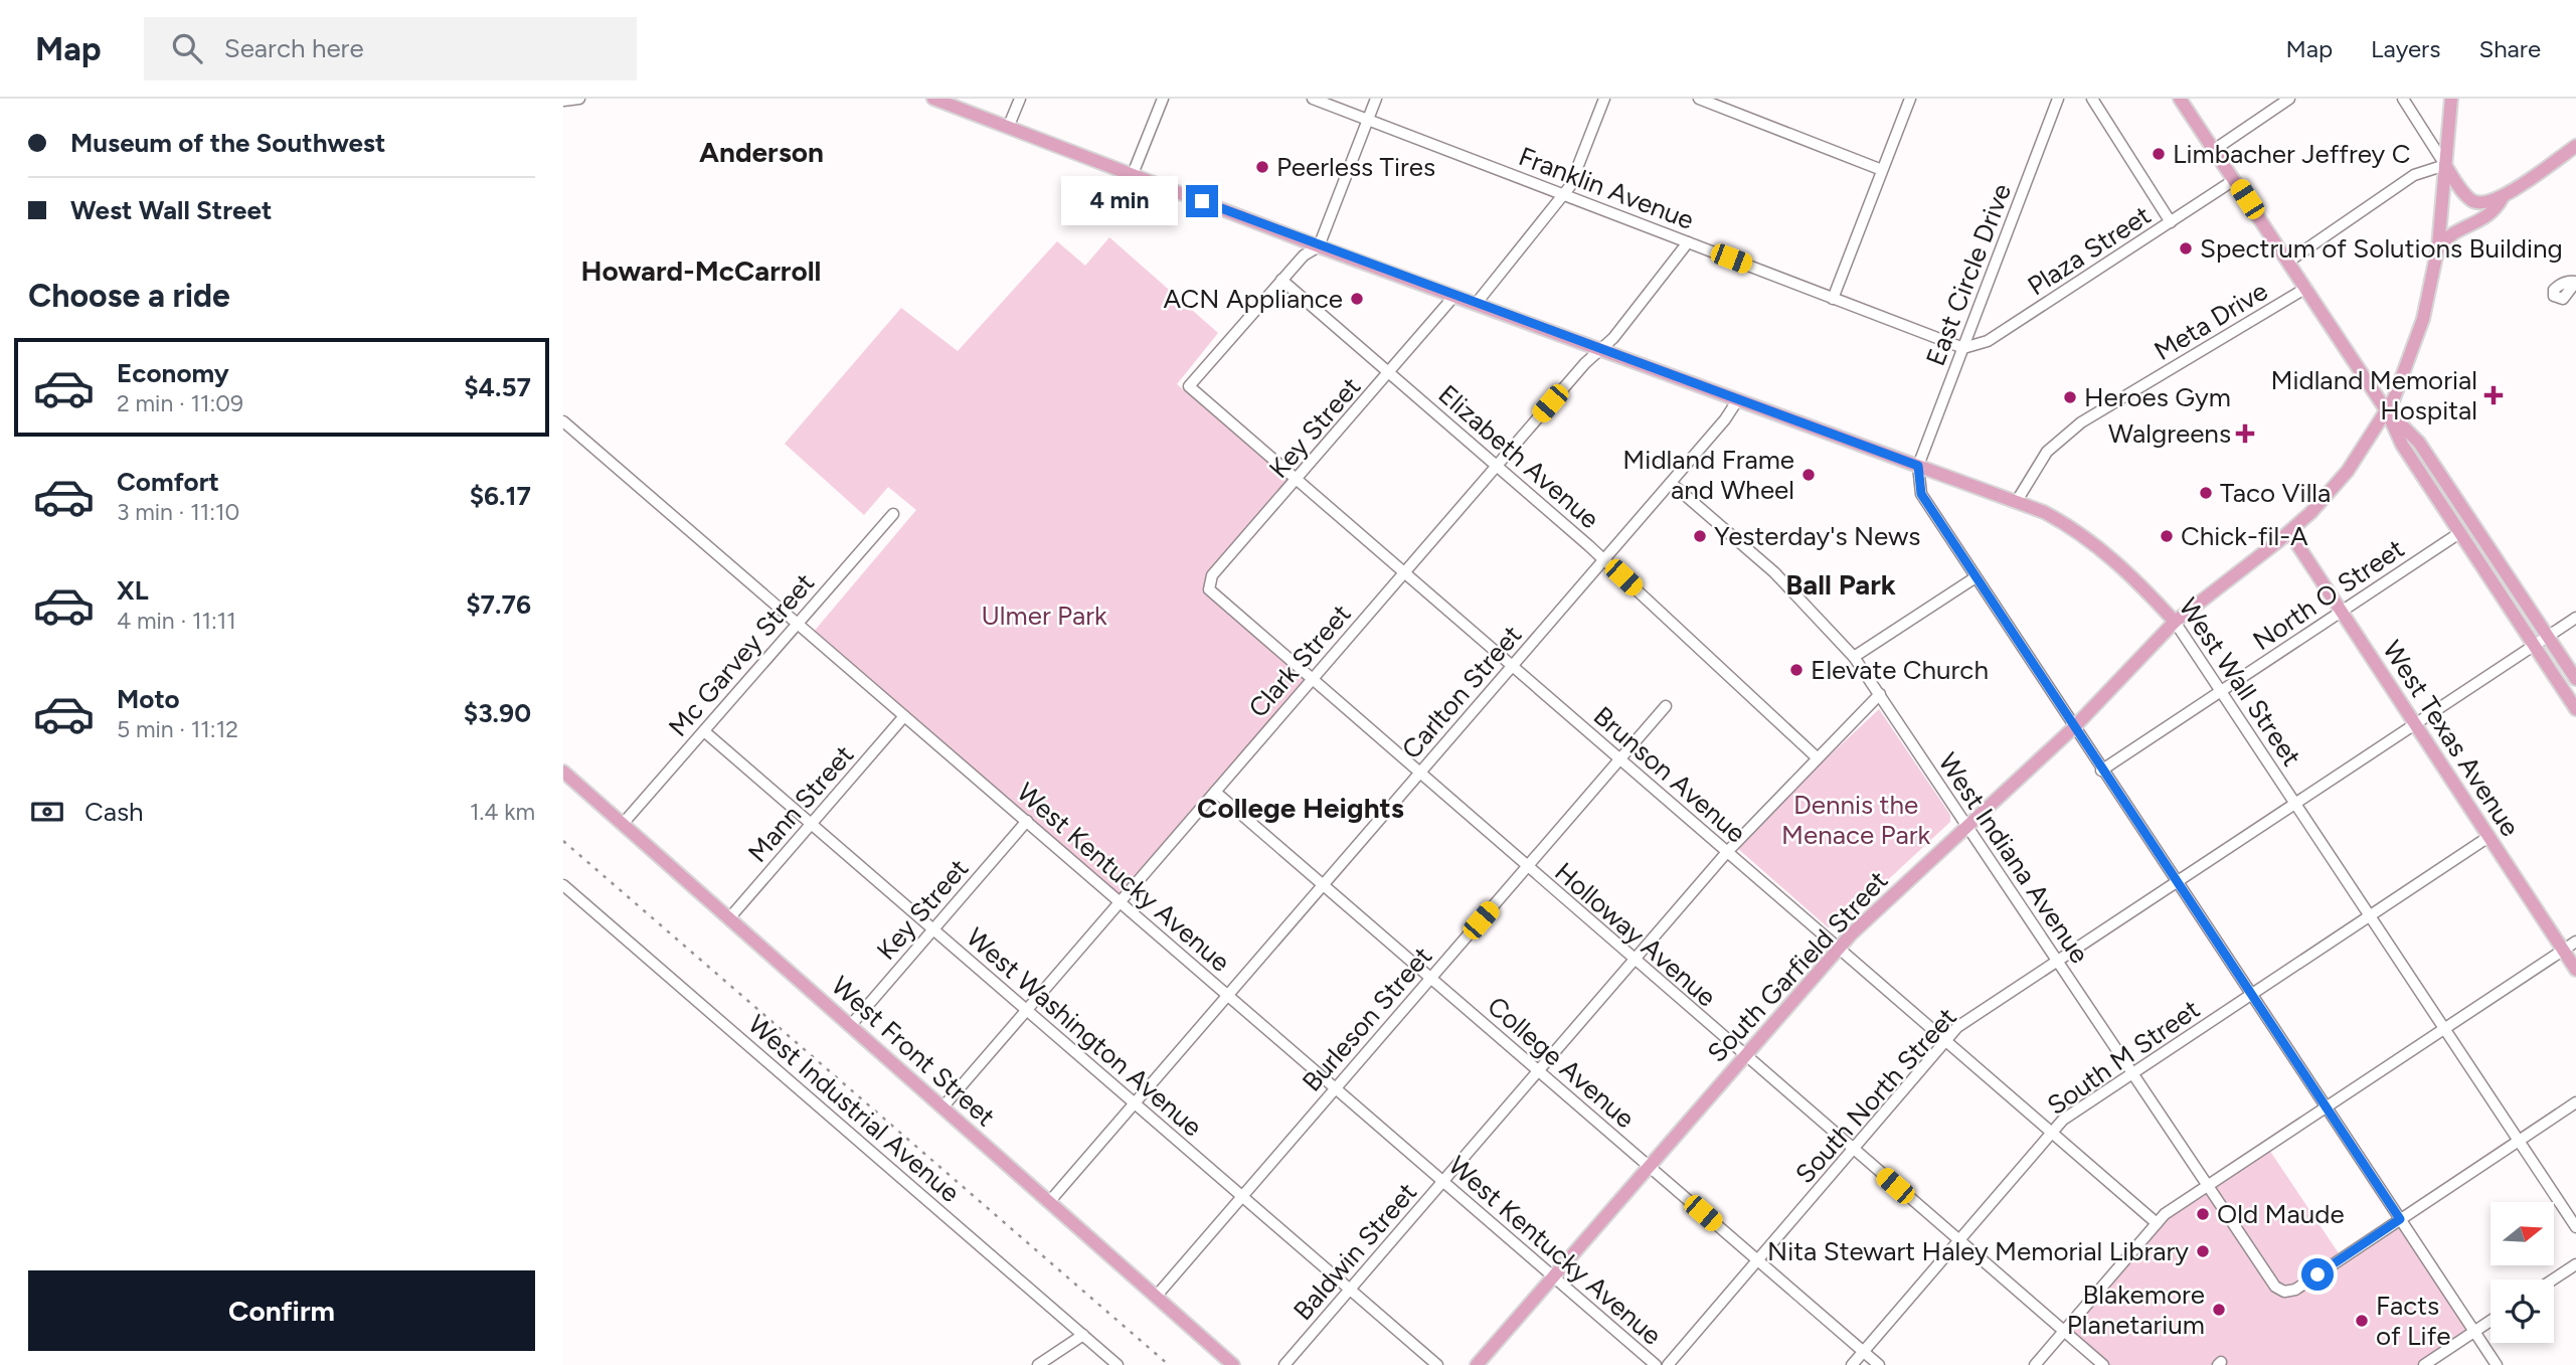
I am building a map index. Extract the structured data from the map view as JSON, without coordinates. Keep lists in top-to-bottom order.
{
  "streets": {
    "main road": [
      "West Wall Street",
      "West Texas Avenue",
      "South Garfield Street",
      "West Front Street"
    ],
    "street": [
      "Franklin Avenue",
      "Plaza Street",
      "East Circle Drive",
      "Meta Drive",
      "Key Street",
      "Elizabeth Avenue",
      "North O Street",
      "Mc Garvey Street",
      "Clark Street",
      "Carlton Street",
      "Brunson Avenue",
      "Mann Street",
      "West Indiana Avenue",
      "West Kentucky Avenue",
      "Holloway Avenue",
      "Burleson Street",
      "West Washington Avenue",
      "South M Street",
      "College Avenue",
      "South North Street",
      "West Industrial Avenue",
      "Baldwin Street"
    ]
  },
  "crossings": [
    ["Franklin Avenue", "Plaza Street"],
    ["Franklin Avenue", "East Circle Drive"],
    ["Franklin Avenue", "Clark Street"],
    ["Plaza Street", "East Circle Drive"],
    ["East Circle Drive", "West Wall Street"],
    ["Meta Drive", "West Wall Street"],
    ["Key Street", "Elizabeth Avenue"],
    ["Key Street", "West Wall Street"],
    ["Key Street", "Brunson Avenue"],
    ["Key Street", "West Kentucky Avenue"],
    ["Key Street", "Holloway Avenue"],
    ["Key Street", "West Washington Avenue"],
    ["Key Street", "West Front Street"],
    ["Elizabeth Avenue", "Clark Street"],
    ["Elizabeth Avenue", "Carlton Street"],
    ["Elizabeth Avenue", "Brunson Avenue"],
    ["Elizabeth Avenue", "Baldwin Street"],
    ["North O Street", "West Wall Street"],
    ["North O Street", "West Texas Avenue"],
    ["Mc Garvey Street", "West Kentucky Avenue"],
    ["Mc Garvey Street", "West Washington Avenue"],
    ["Mc Garvey Street", "West Front Street"],
    ["Clark Street", "West Wall Street"],
    ["Clark Street", "Brunson Avenue"],
    ["Clark Street", "West Kentucky Avenue"],
    ["Clark Street", "Holloway Avenue"],
    ["Clark Street", "West Washington Avenue"],
    ["Clark Street", "West Front Street"],
    ["Clark Street", "College Avenue"],
    ["West Wall Street", "Carlton Street"],
    ["West Wall Street", "South Garfield Street"],
    ["West Wall Street", "South M Street"],
    ["West Wall Street", "South North Street"],
    ["Carlton Street", "Brunson Avenue"],
    ["Carlton Street", "West Indiana Avenue"],
    ["Carlton Street", "West Kentucky Avenue"],
    ["Carlton Street", "Holloway Avenue"],
    ["Carlton Street", "West Washington Avenue"],
    ["Carlton Street", "West Front Street"],
    ["Carlton Street", "College Avenue"],
    ["West Texas Avenue", "South Garfield Street"],
    ["West Texas Avenue", "South M Street"],
    ["West Texas Avenue", "South North Street"],
    ["Brunson Avenue", "South Garfield Street"],
    ["Brunson Avenue", "Burleson Street"],
    ["Brunson Avenue", "South M Street"],
    ["Brunson Avenue", "South North Street"],
    ["Brunson Avenue", "Baldwin Street"],
    ["Mann Street", "West Kentucky Avenue"],
    ["Mann Street", "West Washington Avenue"],
    ["Mann Street", "West Front Street"],
    ["West Indiana Avenue", "South Garfield Street"],
    ["West Indiana Avenue", "South M Street"],
    ["West Indiana Avenue", "South North Street"],
    ["West Indiana Avenue", "Baldwin Street"],
    ["West Kentucky Avenue", "South Garfield Street"],
    ["West Kentucky Avenue", "Burleson Street"],
    ["West Kentucky Avenue", "Baldwin Street"],
    ["Holloway Avenue", "South Garfield Street"],
    ["Holloway Avenue", "Burleson Street"],
    ["Holloway Avenue", "South M Street"],
    ["Holloway Avenue", "South North Street"],
    ["Holloway Avenue", "Baldwin Street"],
    ["South Garfield Street", "College Avenue"],
    ["Burleson Street", "West Washington Avenue"],
    ["Burleson Street", "West Front Street"],
    ["Burleson Street", "College Avenue"],
    ["West Washington Avenue", "Baldwin Street"],
    ["South M Street", "College Avenue"],
    ["College Avenue", "South North Street"],
    ["College Avenue", "Baldwin Street"]
  ],
  "districts": [
    "Anderson",
    "Howard-McCarroll",
    "Ball Park",
    "College Heights"
  ],
  "parks": ["Ulmer Park", "Dennis the Menace Park"],
  "places": {
    "other": [
      "Limbacher Jeffrey C",
      "Peerless Tires",
      "Spectrum of Solutions Building",
      "ACN Appliance",
      "Heroes Gym",
      "Midland Frame and Wheel",
      "Taco Villa",
      "Yesterday's News",
      "Chick-fil-A",
      "Elevate Church",
      "Old Maude",
      "Nita Stewart Haley Memorial Library",
      "Blakemore Planetarium",
      "Facts of Life"
    ],
    "health": ["Midland Memorial Hospital", "Walgreens"]
  },
  "north": "right",
  "page": {
    "header": "Map",
    "search": "Search here",
    "nav": ["Map", "Layers", "Share"],
    "banner": ["Museum of the Southwest", "West Wall Street"],
    "bubble": "4 min",
    "heading": "Choose a ride",
    "list": [
      {
        "name": "Economy",
        "note": "2 min · 11:09",
        "value": "$4.57"
      },
      {
        "name": "Comfort",
        "note": "3 min · 11:10",
        "value": "$6.17"
      },
      {
        "name": "XL",
        "note": "4 min · 11:11",
        "value": "$7.76"
      },
      {
        "name": "Moto",
        "note": "5 min · 11:12",
        "value": "$3.90"
      }
    ],
    "pay": ["Cash", "1.4 km"],
    "buttons": "Confirm"
  }
}
